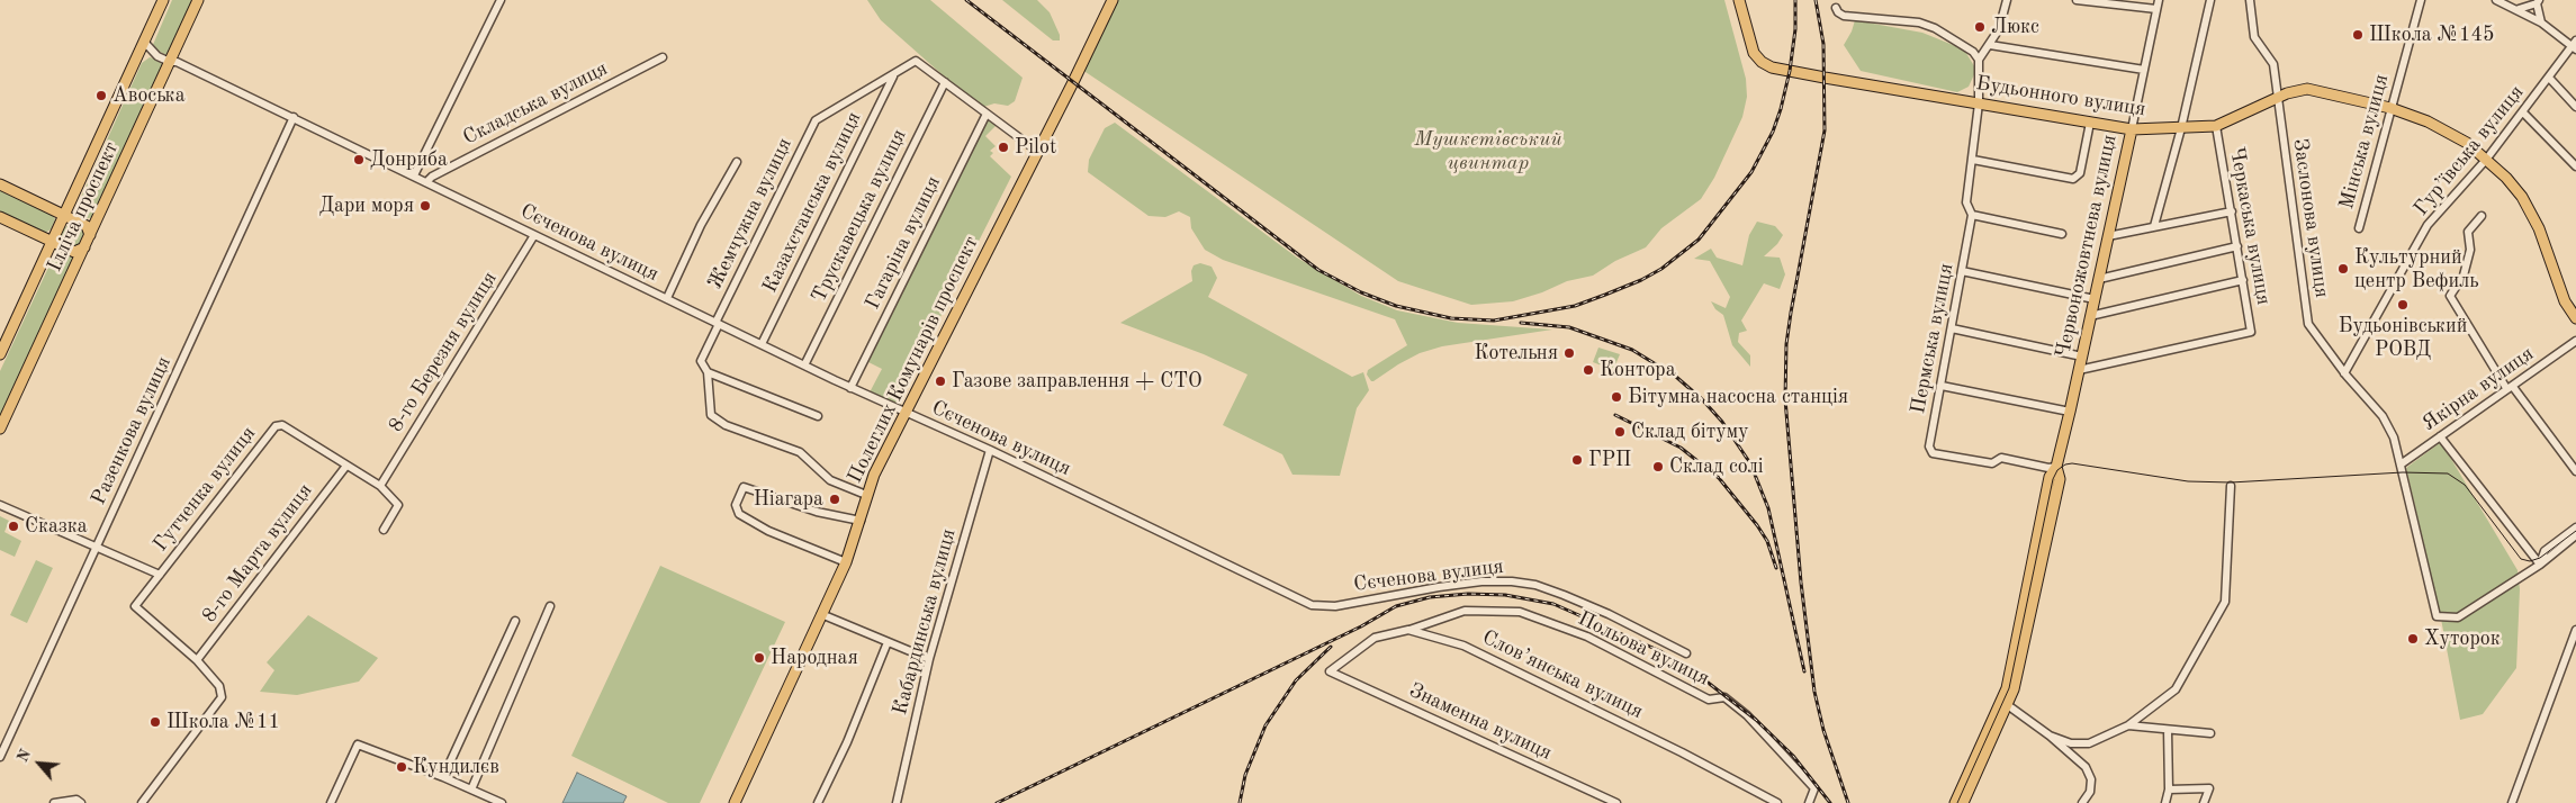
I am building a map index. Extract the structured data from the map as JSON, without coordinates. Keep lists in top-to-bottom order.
{
  "streets": {
    "main road": [
      "Будьонного вулиця",
      "Ілліча проспект",
      "Червоножовтнева вулиця",
      "Полеглих Комунарів проспект"
    ],
    "street": [
      "Складська вулиця",
      "Мінська вулиця",
      "Гур’ївська вулиця",
      "Казахстанська вулиця",
      "Жемчужна вулиця",
      "Трускавецька вулиця",
      "Заслонова вулиця",
      "Черкаська вулиця",
      "Сєченова вулиця",
      "Гагаріна вулиця",
      "Пермська вулиця",
      "8-го Березня вулиця",
      "Якірна вулиця",
      "Разенкова вулиця",
      "Гутченка вулиця",
      "8-го Марта вулиця",
      "Кабардинська вулиця",
      "Польова вулиця",
      "Слов’янська вулиця",
      "Знаменна вулиця"
    ]
  },
  "crossings": [
    ["Будьонного вулиця", "Мінська вулиця"],
    ["Будьонного вулиця", "Гур’ївська вулиця"],
    ["Будьонного вулиця", "Заслонова вулиця"],
    ["Будьонного вулиця", "Черкаська вулиця"],
    ["Будьонного вулиця", "Червоножовтнева вулиця"],
    ["Будьонного вулиця", "Пермська вулиця"],
    ["Складська вулиця", "Сєченова вулиця"],
    ["Гур’ївська вулиця", "Заслонова вулиця"],
    ["Казахстанська вулиця", "Жемчужна вулиця"],
    ["Казахстанська вулиця", "Сєченова вулиця"],
    ["Ілліча проспект", "Сєченова вулиця"],
    ["Жемчужна вулиця", "Сєченова вулиця"],
    ["Трускавецька вулиця", "Сєченова вулиця"],
    ["Заслонова вулиця", "Якірна вулиця"],
    ["Черкаська вулиця", "Червоножовтнева вулиця"],
    ["Сєченова вулиця", "Гагаріна вулиця"],
    ["Сєченова вулиця", "8-го Березня вулиця"],
    ["Сєченова вулиця", "Полеглих Комунарів проспект"],
    ["Сєченова вулиця", "Разенкова вулиця"],
    ["Сєченова вулиця", "Кабардинська вулиця"],
    ["Червоножовтнева вулиця", "Пермська вулиця"],
    ["8-го Березня вулиця", "Гутченка вулиця"],
    ["Гутченка вулиця", "8-го Марта вулиця"],
    ["Польова вулиця", "Слов’янська вулиця"],
    ["Слов’янська вулиця", "Знаменна вулиця"]
  ],
  "parks": ["Мушкетівський цвинтар"],
  "places": [
    "Люкс",
    "Школа №145",
    "Авоська",
    "Pilot",
    "Донриба",
    "Дари моря",
    "Культурний центр Вефиль",
    "Будьонівський РОВД",
    "Котельня",
    "Контора",
    "Газове заправлення + СТО",
    "Бітумна насосна станція",
    "Склад бітуму",
    "ГРП",
    "Склад солі",
    "Ніагара",
    "Сказка",
    "Хуторок",
    "Народная",
    "Школа №11",
    "Кундилєв"
  ],
  "north": "top left"
}
